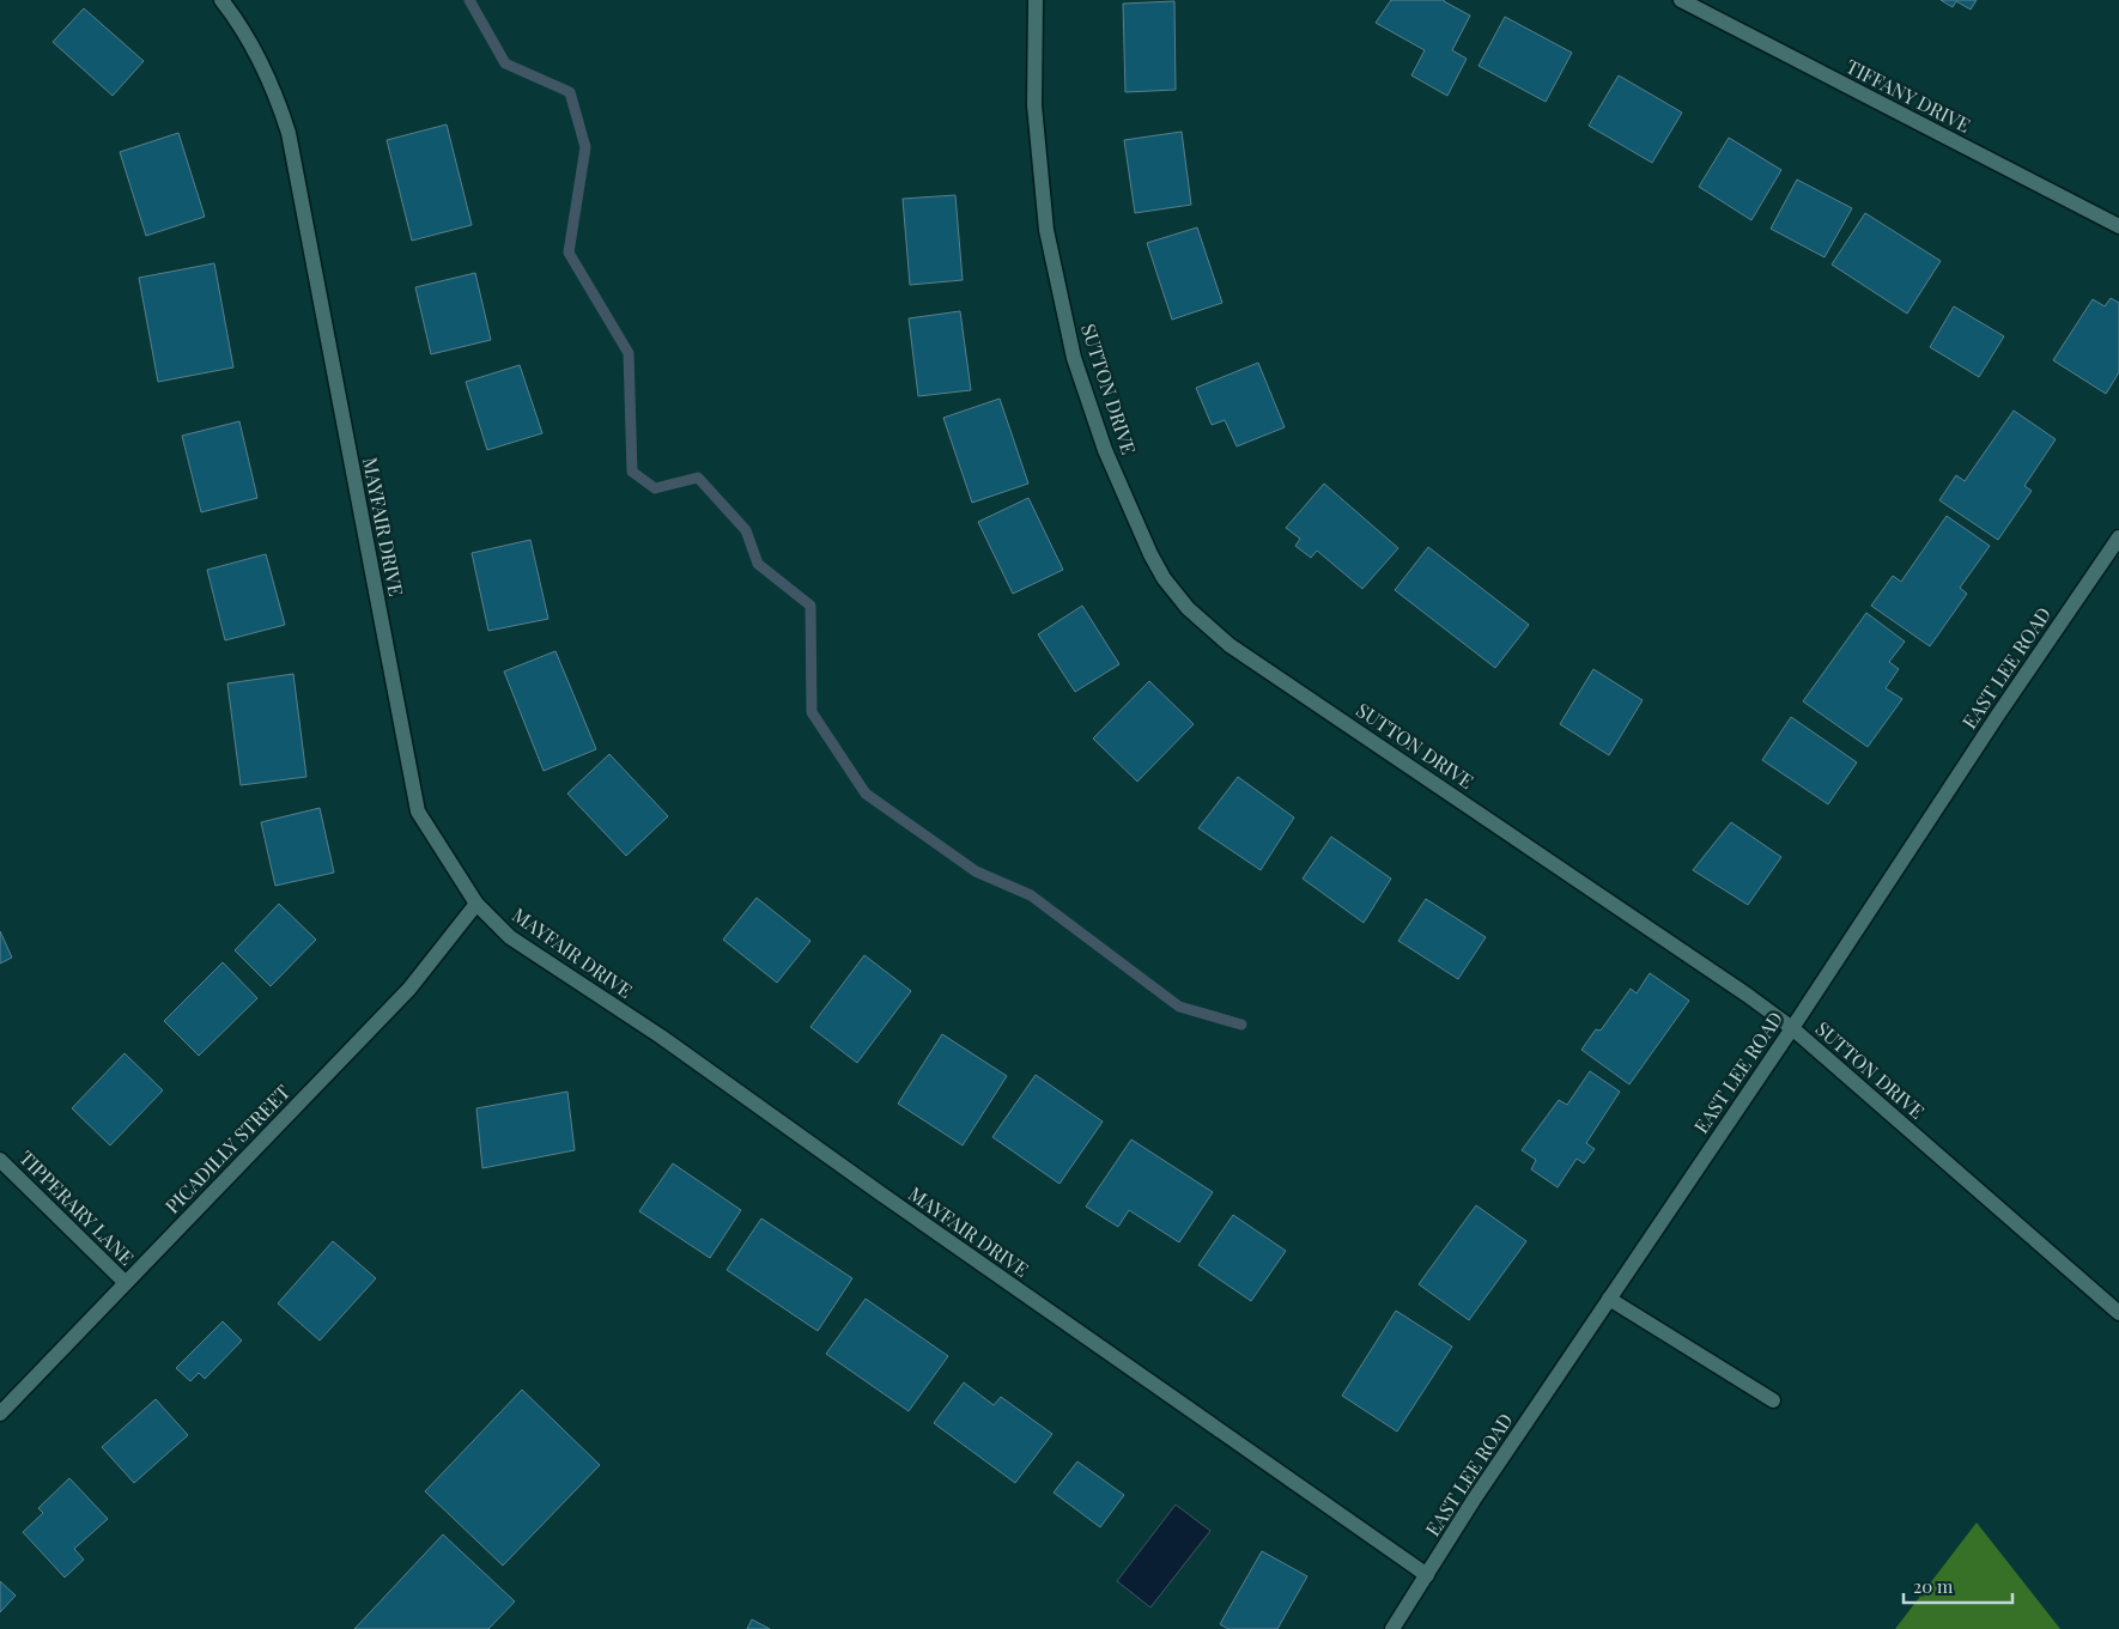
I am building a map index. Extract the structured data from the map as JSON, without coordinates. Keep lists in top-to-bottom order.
{
  "streets": {
    "street": [
      "TIFFANY DRIVE",
      "SUTTON DRIVE",
      "MAYFAIR DRIVE",
      "EAST LEE ROAD",
      "PICADILLY STREET",
      "TIPPERARY LANE"
    ]
  },
  "crossings": [
    ["SUTTON DRIVE", "EAST LEE ROAD"],
    ["MAYFAIR DRIVE", "EAST LEE ROAD"],
    ["MAYFAIR DRIVE", "PICADILLY STREET"],
    ["PICADILLY STREET", "TIPPERARY LANE"]
  ],
  "scale_bar": "20 m"
}
